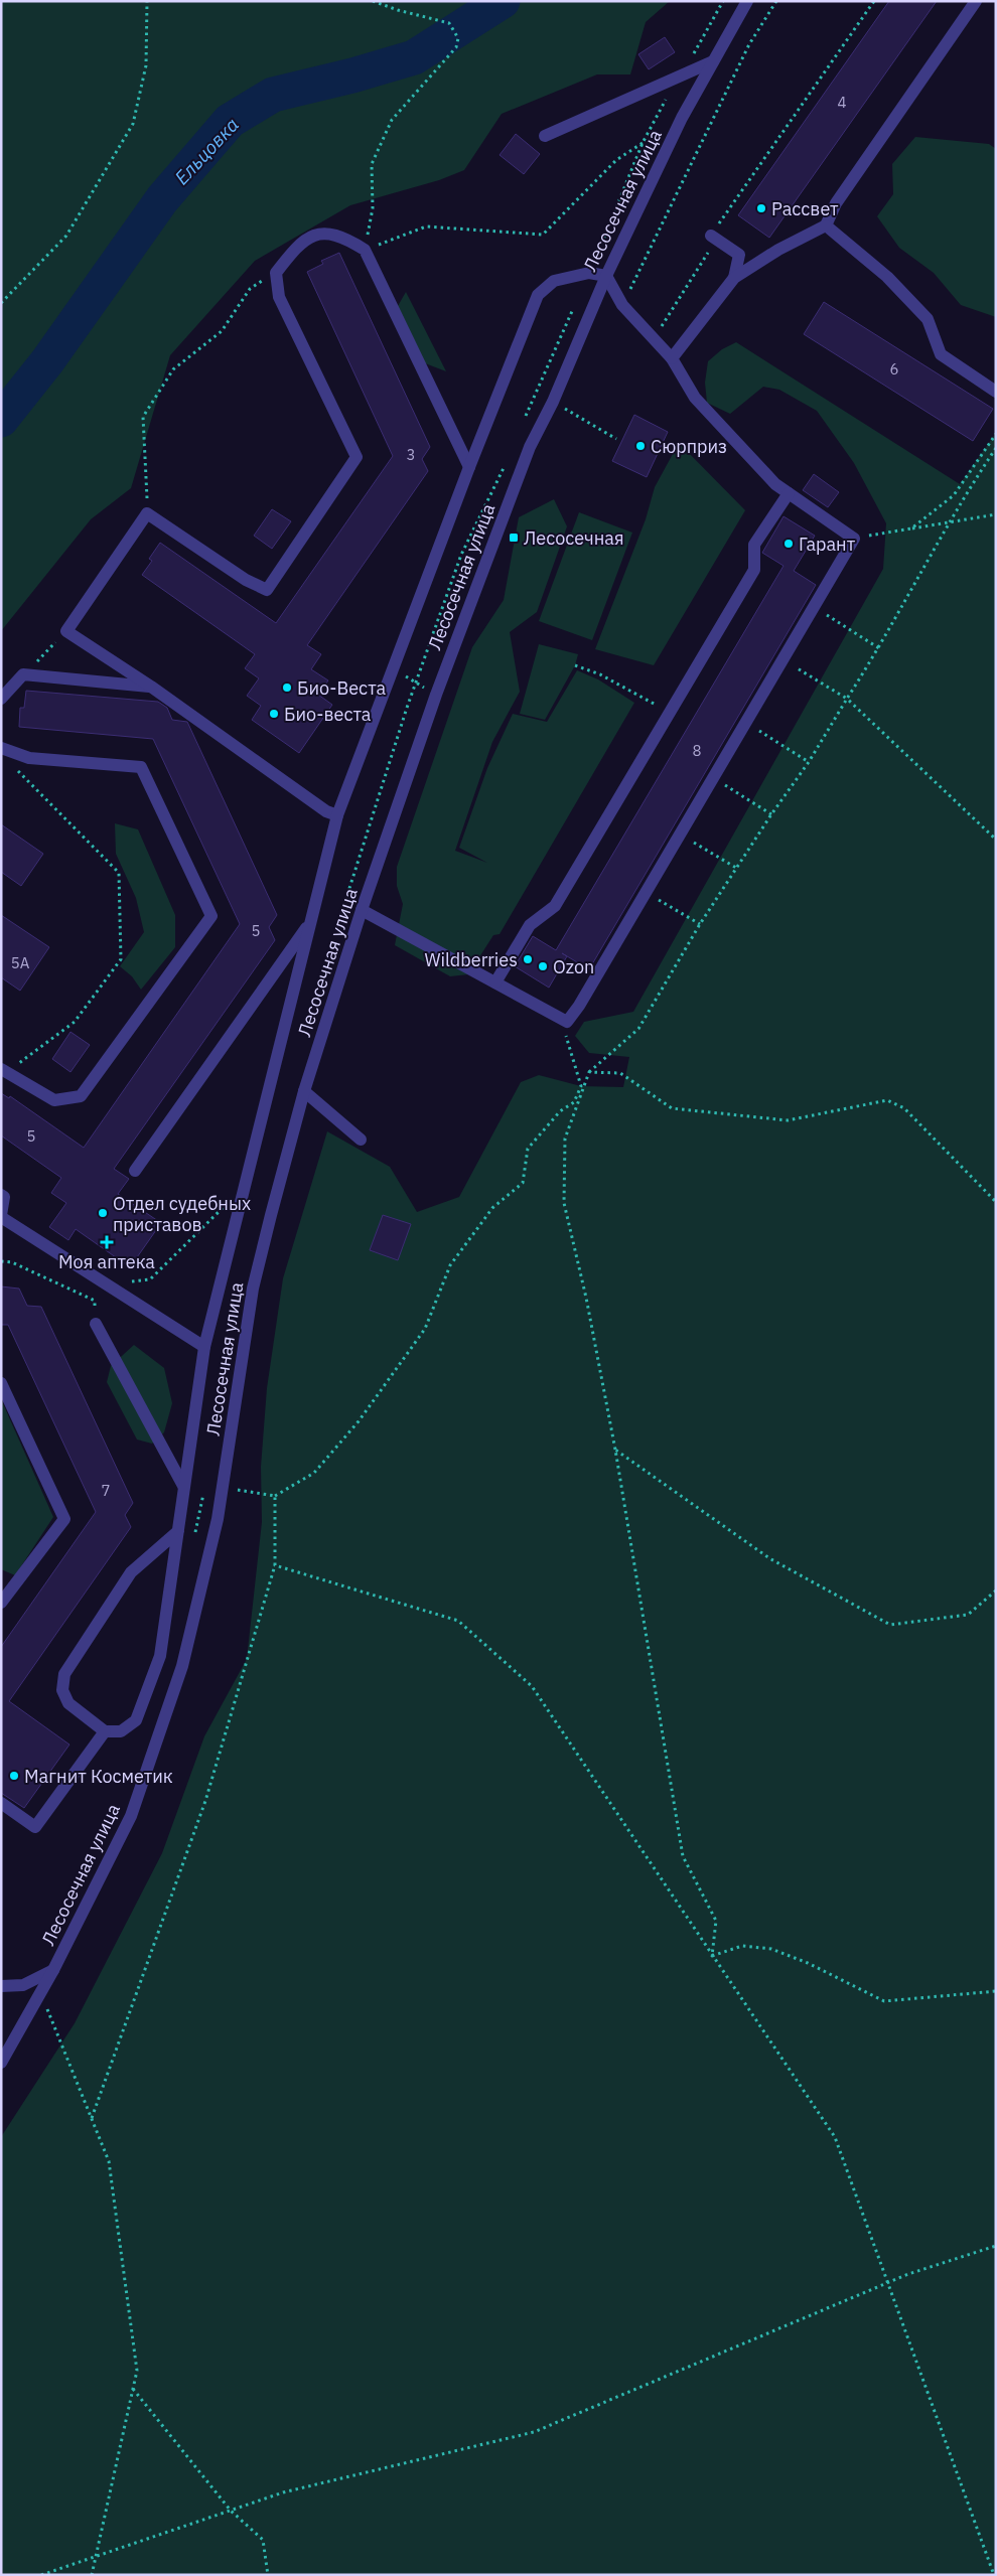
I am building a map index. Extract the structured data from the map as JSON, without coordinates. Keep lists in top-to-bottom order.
{
  "streets": {
    "street": ["Лесосечная улица"]
  },
  "water": ["Ельцовка"],
  "places": {
    "other": [
      "Рассвет",
      "Сюрприз",
      "Гарант",
      "Био-Веста",
      "Био-веста",
      "Wildberries",
      "Ozon",
      "Отдел судебных приставов",
      "Магнит Косметик"
    ],
    "transit": ["Лесосечная"],
    "health": ["Моя аптека"]
  },
  "house_numbers": [
    "4",
    "6",
    "3",
    "8",
    "5",
    "5А",
    "5",
    "7"
  ]
}
